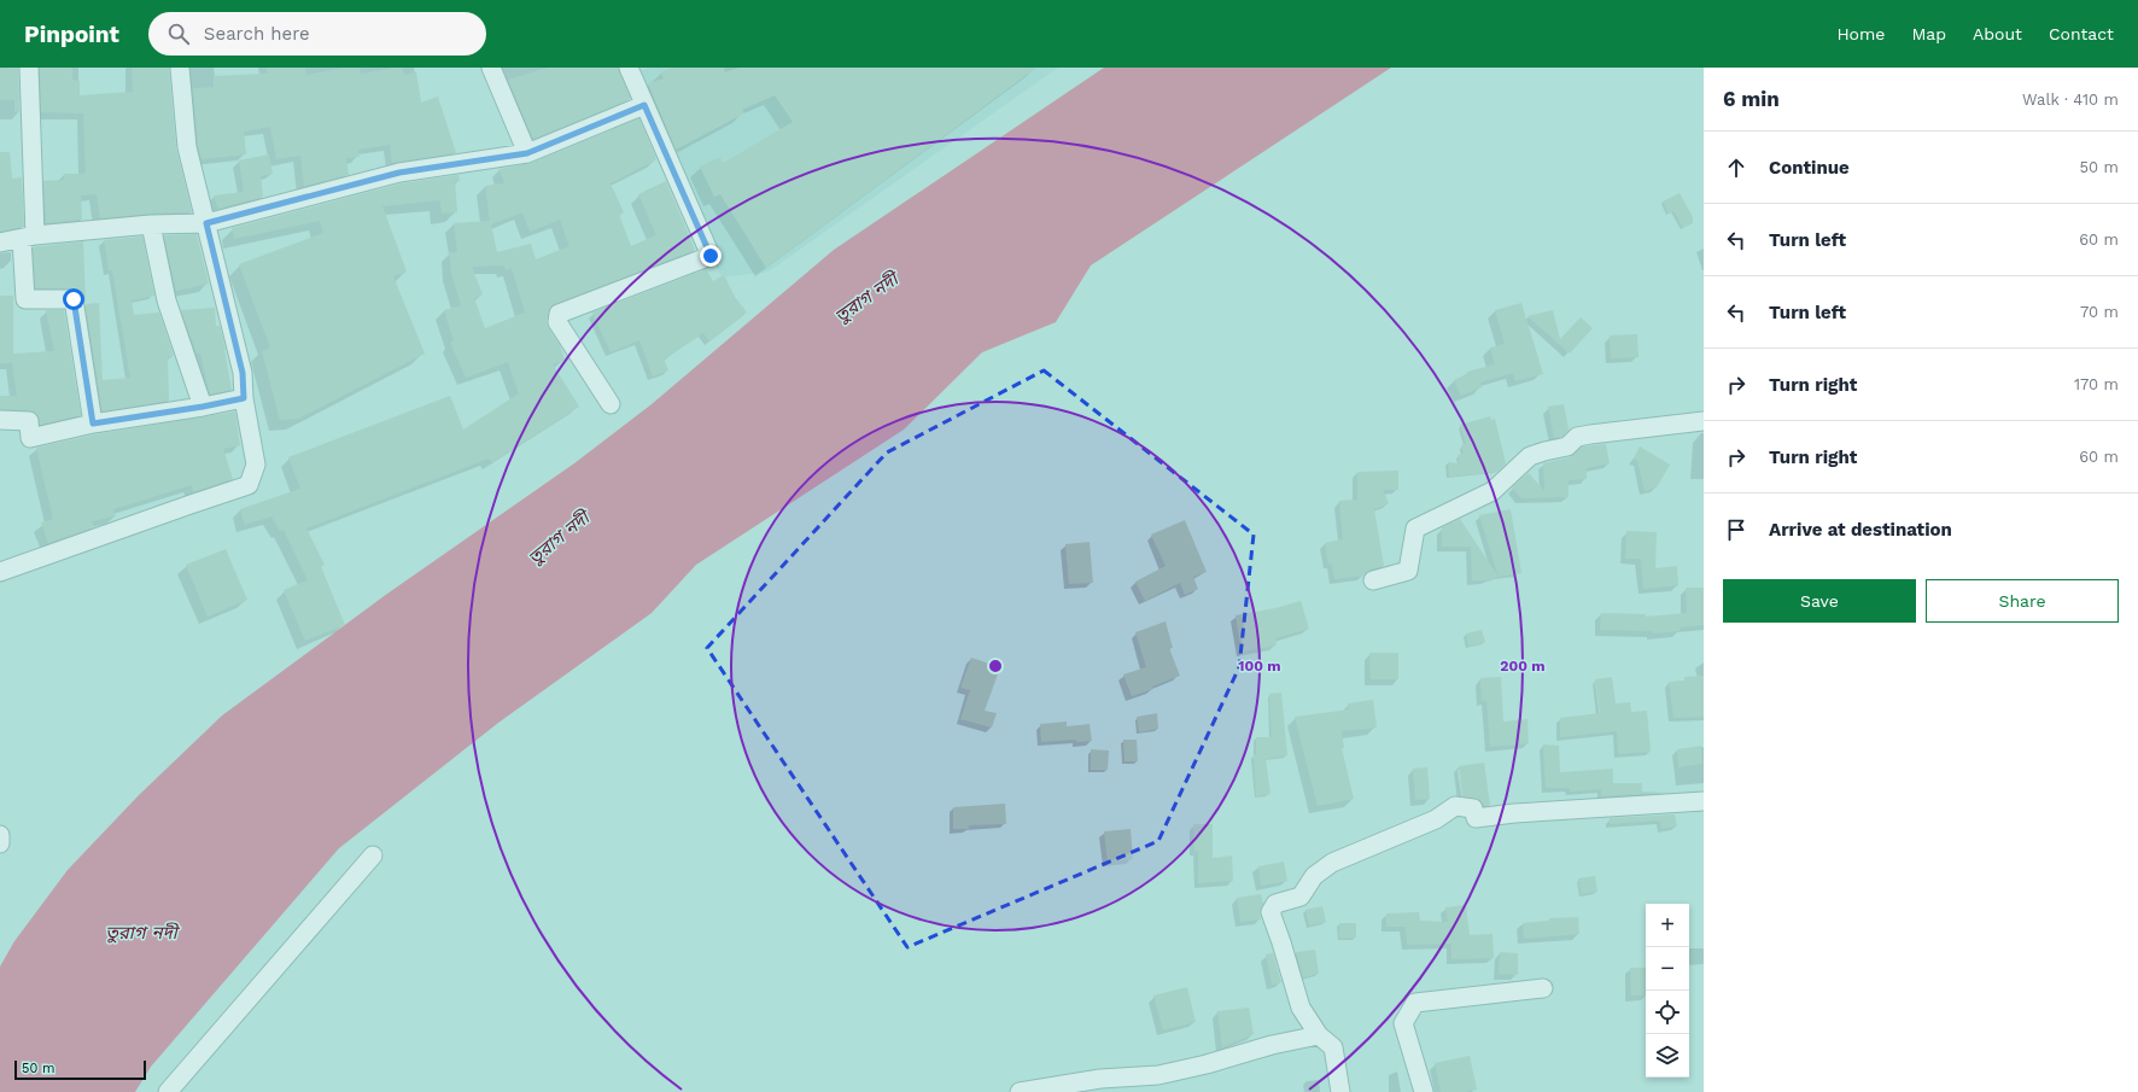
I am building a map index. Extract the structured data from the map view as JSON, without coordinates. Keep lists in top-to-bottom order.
{
  "water": ["তুরাগ নদী"],
  "scale_bar": "50 m",
  "page": {
    "header": "Pinpoint",
    "search": "Search here",
    "nav": [
      "Home",
      "Map",
      "About",
      "Contact"
    ],
    "heading": ["6 min", "Walk · 410 m"],
    "list": [
      ["Continue", "50 m"],
      ["Turn left", "60 m"],
      ["Turn left", "70 m"],
      ["Turn right", "170 m"],
      ["Turn right", "60 m"],
      "Arrive at destination"
    ],
    "buttons": ["Save", "Share"],
    "map_buttons": ["+", "−"],
    "scale": "50 m"
  },
  "rings": ["100 m", "200 m"]
}
